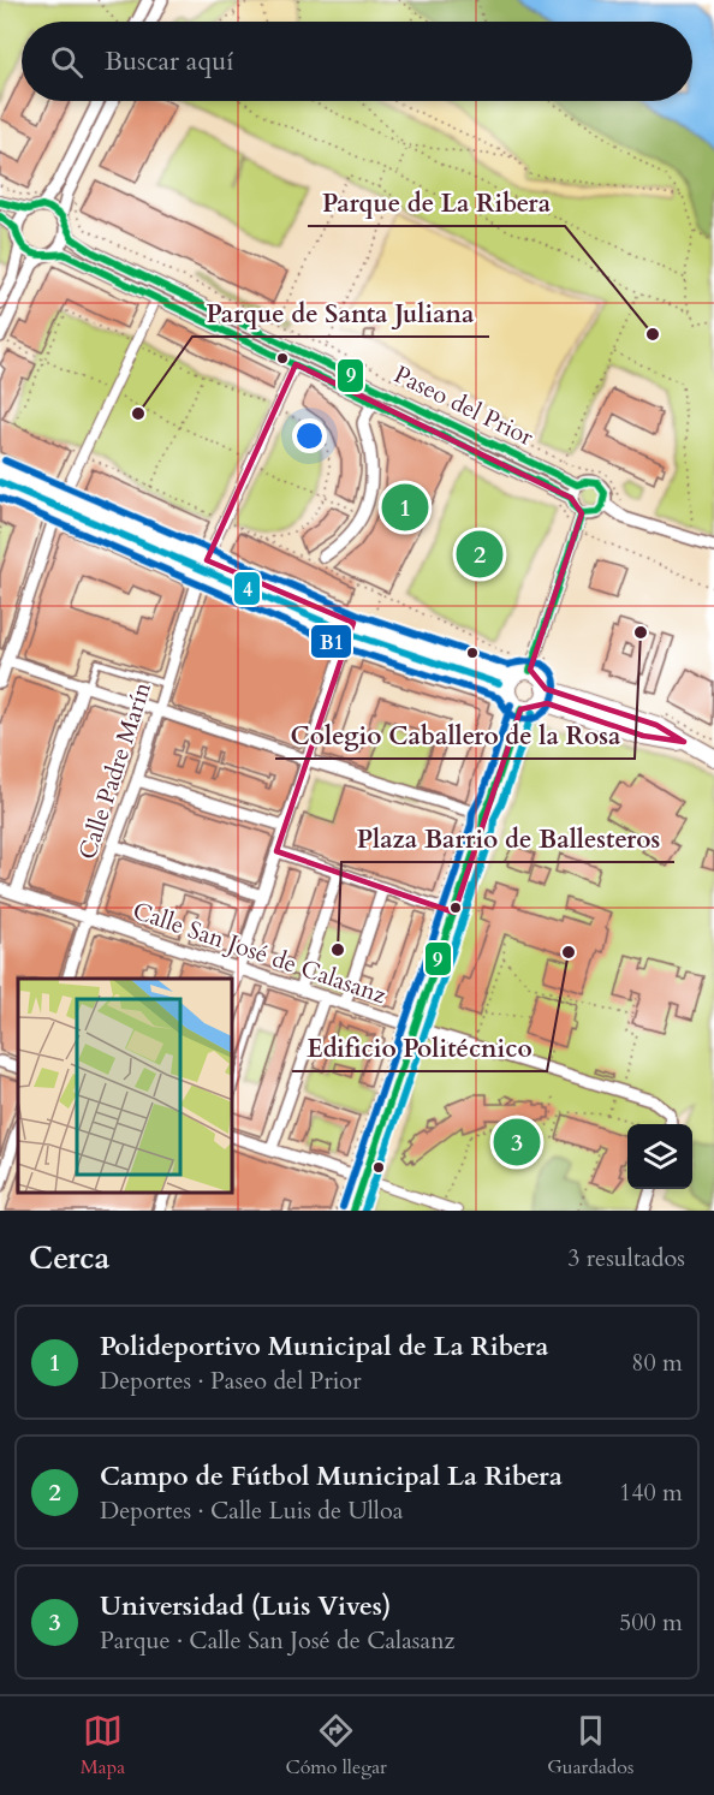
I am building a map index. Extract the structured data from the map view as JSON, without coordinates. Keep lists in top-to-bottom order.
{
  "streets": {
    "street": ["Paseo del Prior", "Calle Padre Marín", "Calle San José de Calasanz"]
  },
  "crossings": [
    ["Calle Padre Marín", "Calle San José de Calasanz"]
  ],
  "places": [
    "Parque de La Ribera",
    "Parque de Santa Juliana",
    "Colegio Caballero de la Rosa",
    "Plaza Barrio de Ballesteros",
    "Edificio Politécnico"
  ],
  "lines": ["transit line 9", "transit line B1", "transit line 4"],
  "page": {
    "search": "Buscar aquí",
    "pins": ["1", "2", "3"],
    "heading": ["Cerca", "3 resultados"],
    "list": [
      {
        "mark": "1",
        "name": "Polideportivo Municipal de La Ribera",
        "note": "Deportes · Paseo del Prior",
        "value": "80 m"
      },
      {
        "mark": "2",
        "name": "Campo de Fútbol Municipal La Ribera",
        "note": "Deportes · Calle Luis de Ulloa",
        "value": "140 m"
      },
      {
        "mark": "3",
        "name": "Universidad (Luis Vives)",
        "note": "Parque · Calle San José de Calasanz",
        "value": "500 m"
      }
    ],
    "nav": ["Mapa", "Cómo llegar", "Guardados"]
  }
}
